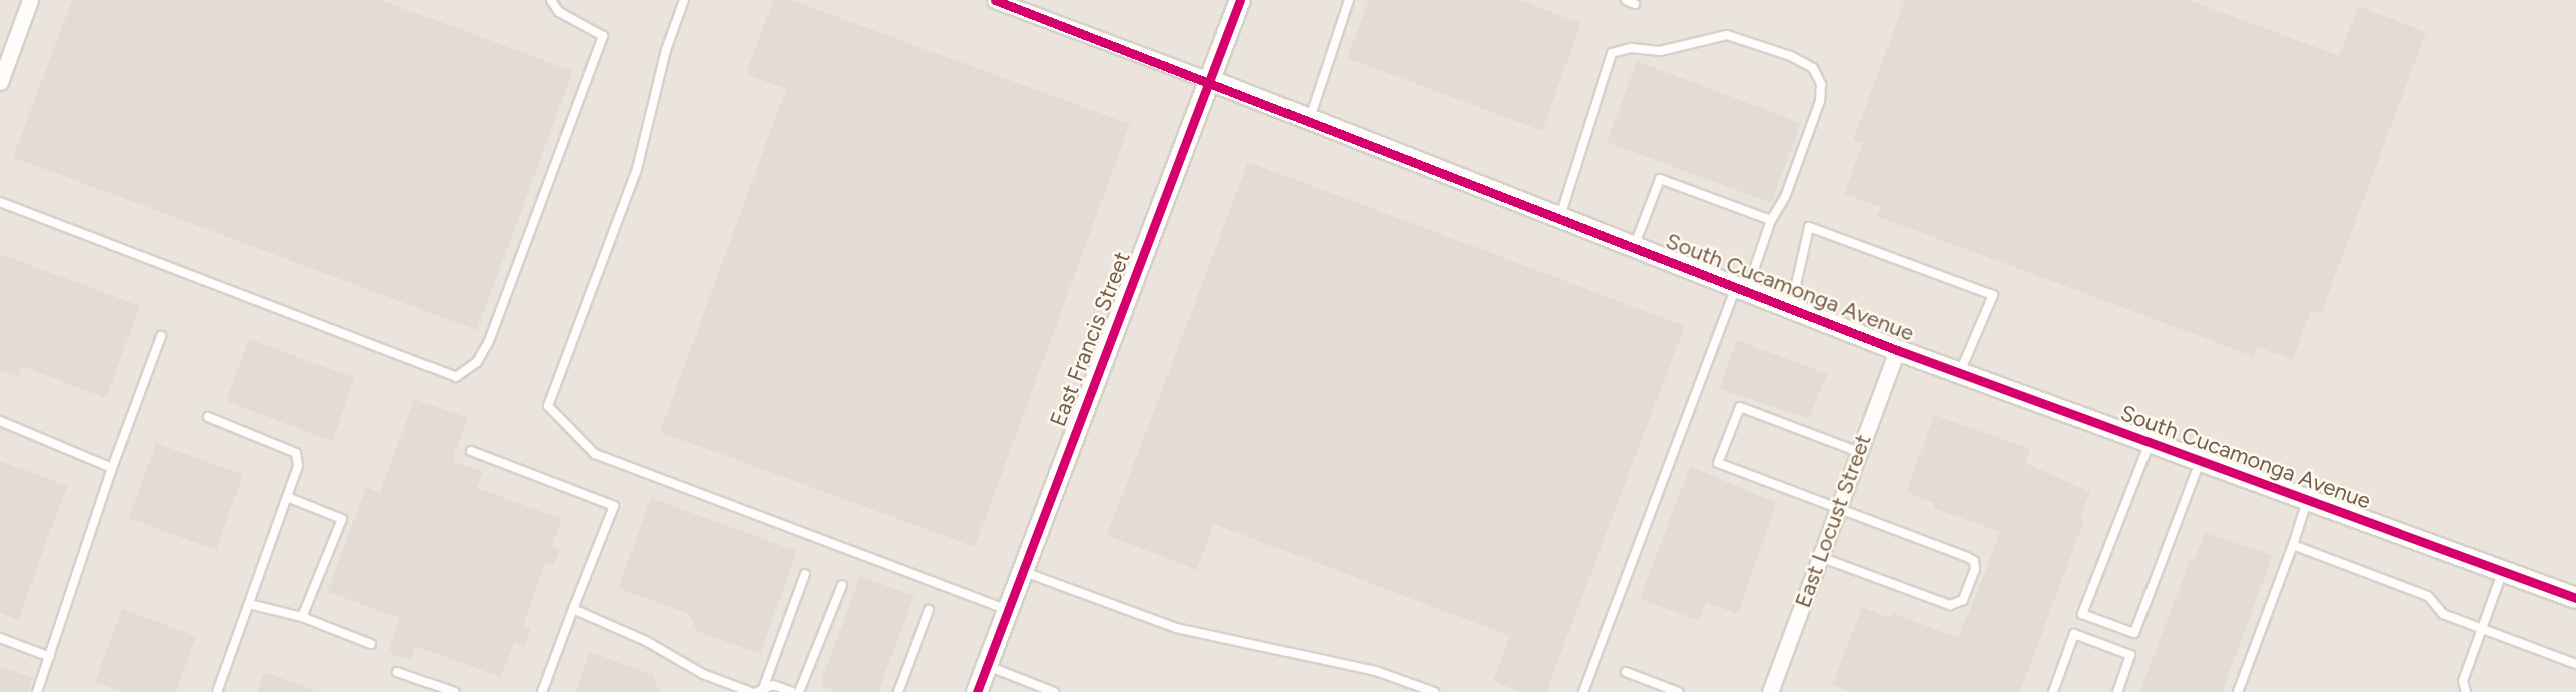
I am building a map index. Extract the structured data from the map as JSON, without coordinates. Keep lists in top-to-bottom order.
{
  "streets": {
    "street": ["South Cucamonga Avenue", "East Francis Street", "East Locust Street"]
  },
  "crossings": [
    ["South Cucamonga Avenue", "East Francis Street"],
    ["South Cucamonga Avenue", "East Locust Street"]
  ]
}
